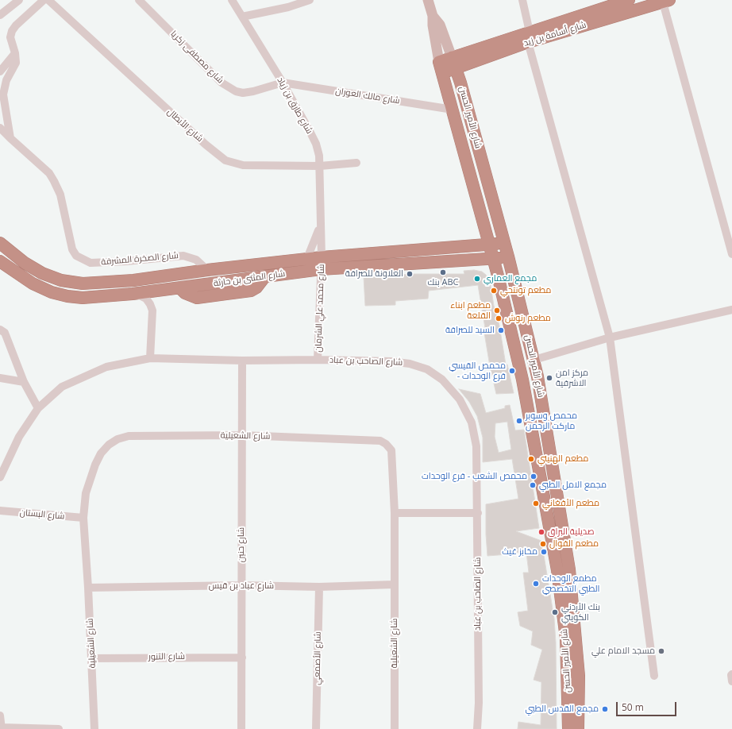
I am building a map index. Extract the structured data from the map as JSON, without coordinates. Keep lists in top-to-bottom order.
{
  "streets": {
    "highway": ["شارع أسامة بن زيد", "شارع الأمير الحسن", "شارع المثنى بن حارثة"],
    "street": [
      "شارع مصطفى زكريا",
      "شارع مالك العوران",
      "شارع طارق بن زياد",
      "شارع الأبطال",
      "شارع الصخرة المشرفة",
      "شارع محمد علي الشرمان",
      "شارع الصاحب بن عباد",
      "شارع الشعيلية",
      "شارع البستان",
      "شارع حنين",
      "شارع عباد بن قيس",
      "شارع التنور",
      "شارع الأصمعي"
    ]
  },
  "crossings": [
    ["شارع أسامة بن زيد", "شارع الأمير الحسن"],
    ["شارع مصطفى زكريا", "شارع مالك العوران"],
    ["شارع مصطفى زكريا", "شارع طارق بن زياد"],
    ["شارع مالك العوران", "شارع طارق بن زياد"],
    ["شارع مالك العوران", "شارع الأمير الحسن"],
    ["شارع طارق بن زياد", "شارع الأبطال"],
    ["شارع طارق بن زياد", "شارع المثنى بن حارثة"],
    ["شارع طارق بن زياد", "شارع محمد علي الشرمان"],
    ["شارع الأمير الحسن", "شارع المثنى بن حارثة"],
    ["شارع الصخرة المشرفة", "شارع المثنى بن حارثة"],
    ["شارع المثنى بن حارثة", "شارع محمد علي الشرمان"],
    ["شارع محمد علي الشرمان", "شارع الصاحب بن عباد"],
    ["شارع الصاحب بن عباد", "شارع حنين"],
    ["شارع الشعيلية", "شارع البستان"],
    ["شارع الشعيلية", "شارع حنين"],
    ["شارع الشعيلية", "شارع عباد بن قيس"],
    ["شارع الشعيلية", "شارع التنور"],
    ["شارع حنين", "شارع عباد بن قيس"],
    ["شارع حنين", "شارع التنور"],
    ["شارع عباد بن قيس", "شارع الأصمعي"]
  ],
  "places": [
    "بنك ABC",
    "العلاونة للصرافة",
    "مجمع العماري",
    "مطعم تونتحي",
    "مطعم ابناء القلعة",
    "مطعم رنوش",
    "السيد للصرافة",
    "محمص القيسي - فرع الوحدات",
    "مركز امن الاشرفية",
    "محمص وسوبر ماركت الرحمن",
    "مطعم الهنيني",
    "محمص الشعب - فرع الوحدات",
    "مجمع الامل الطبي",
    "مطعم الأفغاني",
    "صديلية البراق",
    "مطعم الفوال",
    "مخابز غيث",
    "مطمع الوحدات الطبي التخصصي",
    "بنك الأردني الكويتي",
    "مسجد الامام علي",
    "مجمع القدس الطبي"
  ],
  "scale_bar": "50 m"
}
